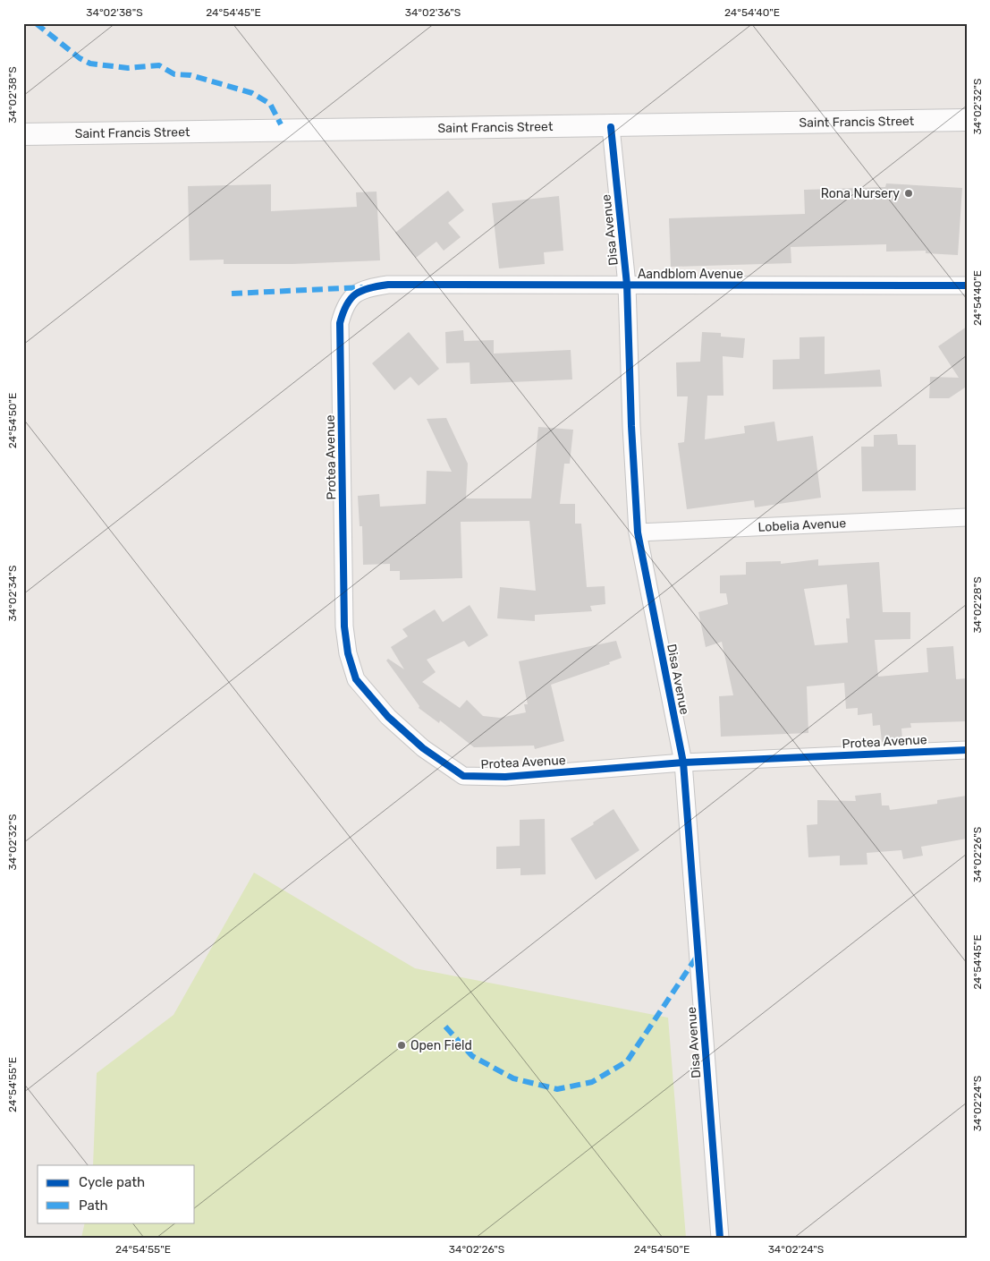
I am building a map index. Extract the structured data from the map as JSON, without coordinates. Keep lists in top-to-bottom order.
{
  "streets": {
    "street": [
      "Saint Francis Street",
      "Disa Avenue",
      "Aandblom Avenue",
      "Protea Avenue",
      "Lobelia Avenue"
    ]
  },
  "crossings": [
    ["Saint Francis Street", "Disa Avenue"],
    ["Disa Avenue", "Aandblom Avenue"],
    ["Disa Avenue", "Protea Avenue"],
    ["Disa Avenue", "Lobelia Avenue"],
    ["Aandblom Avenue", "Protea Avenue"]
  ],
  "places": ["Rona Nursery", "Open Field"],
  "legend": ["Cycle path", "Path"],
  "coordinates": [
    "34°02'38\"S",
    "24°54'45\"E",
    "34°02'36\"S",
    "24°54'40\"E",
    "34°02'32\"S",
    "24°54'50\"E",
    "34°02'34\"S",
    "34°02'28\"S",
    "34°02'26\"S",
    "24°54'55\"E",
    "34°02'24\"S"
  ]
}
